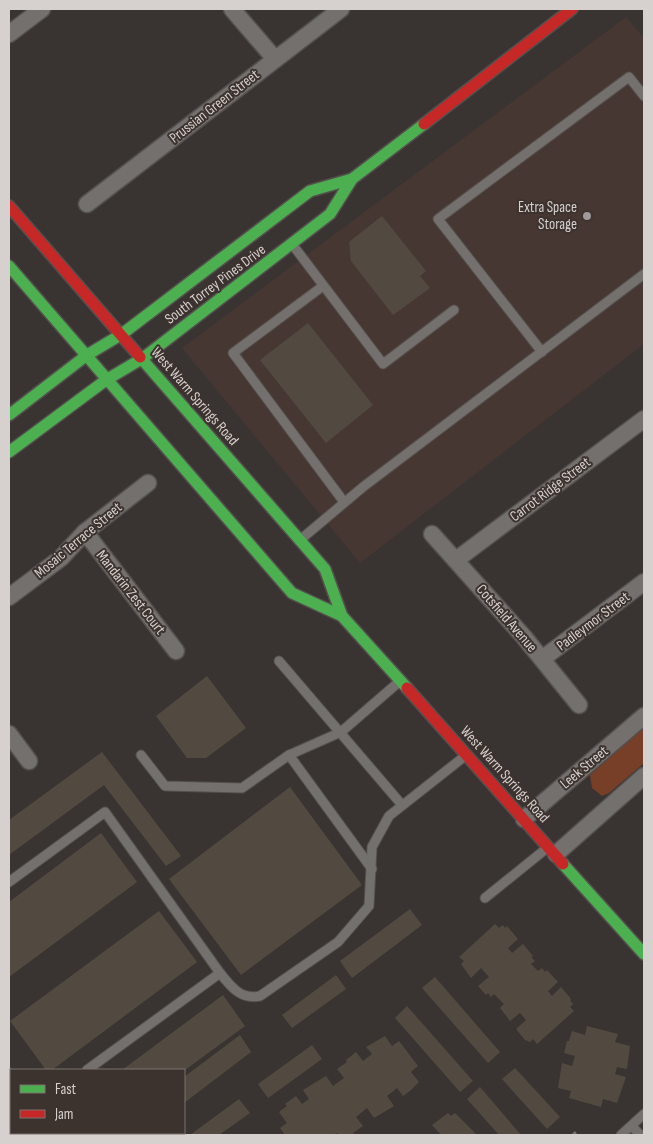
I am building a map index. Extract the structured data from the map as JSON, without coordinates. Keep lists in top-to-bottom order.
{
  "streets": {
    "main road": ["South Torrey Pines Drive", "West Warm Springs Road"],
    "street": [
      "Prussian Green Street",
      "Carrot Ridge Street",
      "Mosaic Terrace Street",
      "Mandarin Zest Court",
      "Cotsfield Avenue",
      "Padleymor Street",
      "Leek Street"
    ]
  },
  "crossings": [
    ["South Torrey Pines Drive", "West Warm Springs Road"],
    ["West Warm Springs Road", "Leek Street"],
    ["Carrot Ridge Street", "Cotsfield Avenue"],
    ["Mosaic Terrace Street", "Mandarin Zest Court"],
    ["Cotsfield Avenue", "Padleymor Street"]
  ],
  "places": ["Extra Space Storage"],
  "legend": ["Fast", "Jam"]
}
